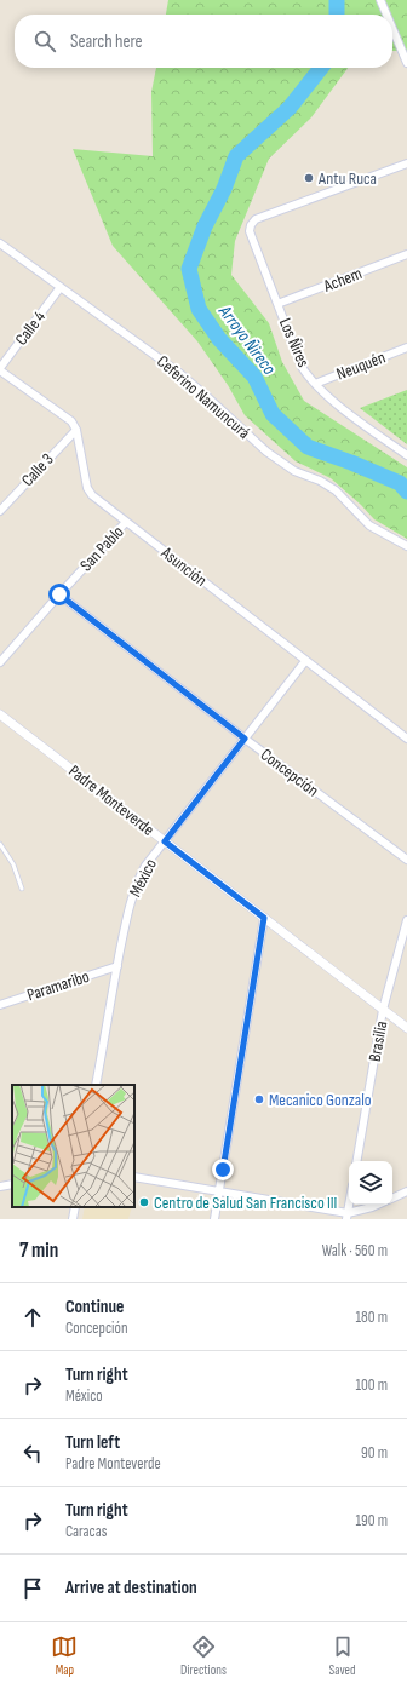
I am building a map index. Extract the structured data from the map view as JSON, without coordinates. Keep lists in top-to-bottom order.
{
  "streets": {
    "street": [
      "Achem",
      "Calle 4",
      "Los Ñires",
      "Neuquén",
      "Ceferino Namuncurá",
      "Calle 3",
      "San Pablo",
      "Asunción",
      "Concepción",
      "Padre Monteverde",
      "México",
      "Paramaribo",
      "Brasilia"
    ]
  },
  "crossings": [
    ["Achem", "Los Ñires"],
    ["Calle 4", "Ceferino Namuncurá"],
    ["Los Ñires", "Neuquén"],
    ["Calle 3", "Asunción"],
    ["San Pablo", "Asunción"],
    ["San Pablo", "Concepción"],
    ["Asunción", "México"],
    ["Concepción", "México"],
    ["Padre Monteverde", "México"],
    ["Padre Monteverde", "Brasilia"],
    ["México", "Paramaribo"]
  ],
  "water": ["Arroyo Ñireco"],
  "places": ["Antu Ruca", "Mecanico Gonzalo", "Centro de Salud San Francisco III"],
  "page": {
    "search": "Search here",
    "heading": ["7 min", "Walk · 560 m"],
    "list": [
      ["Continue", "Concepción", "180 m"],
      ["Turn right", "México", "100 m"],
      ["Turn left", "Padre Monteverde", "90 m"],
      ["Turn right", "Caracas", "190 m"],
      "Arrive at destination"
    ],
    "nav": ["Map", "Directions", "Saved"]
  }
}
